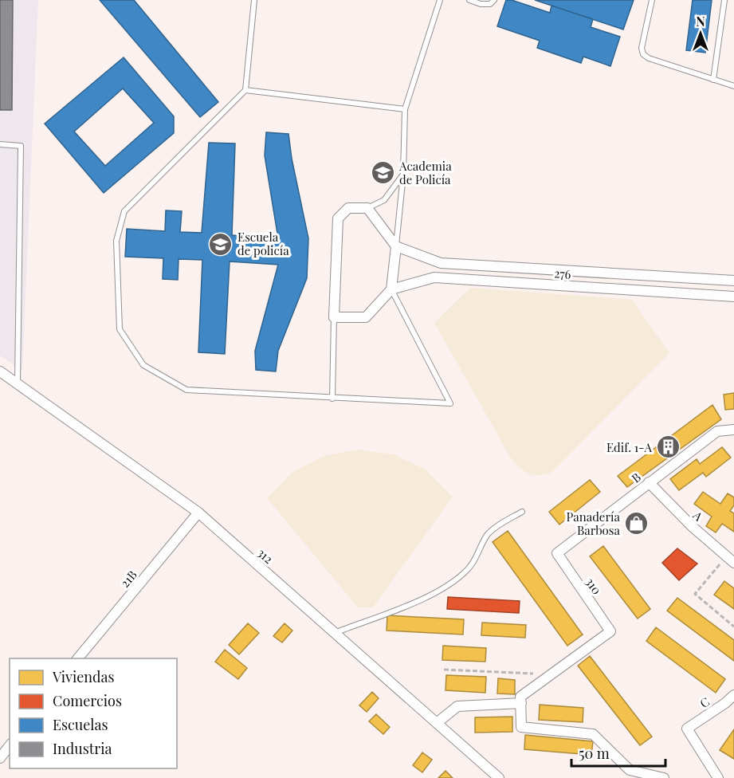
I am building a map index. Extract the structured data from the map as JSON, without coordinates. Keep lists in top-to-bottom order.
{
  "streets": {
    "street": [
      "276",
      "B",
      "A",
      "312",
      "21B",
      "310",
      "C"
    ]
  },
  "crossings": [
    ["B", "A"],
    ["B", "310"],
    ["312", "21B"]
  ],
  "places": {
    "school or university": ["Academia de Policía", "Escuela de policía"],
    "building": ["Edif. 1-A"],
    "shop": ["Panadería Barbosa"]
  },
  "legend": [
    "Viviendas",
    "Comercios",
    "Escuelas",
    "Industria"
  ],
  "scale_bar": "50 m",
  "north": "top"
}
